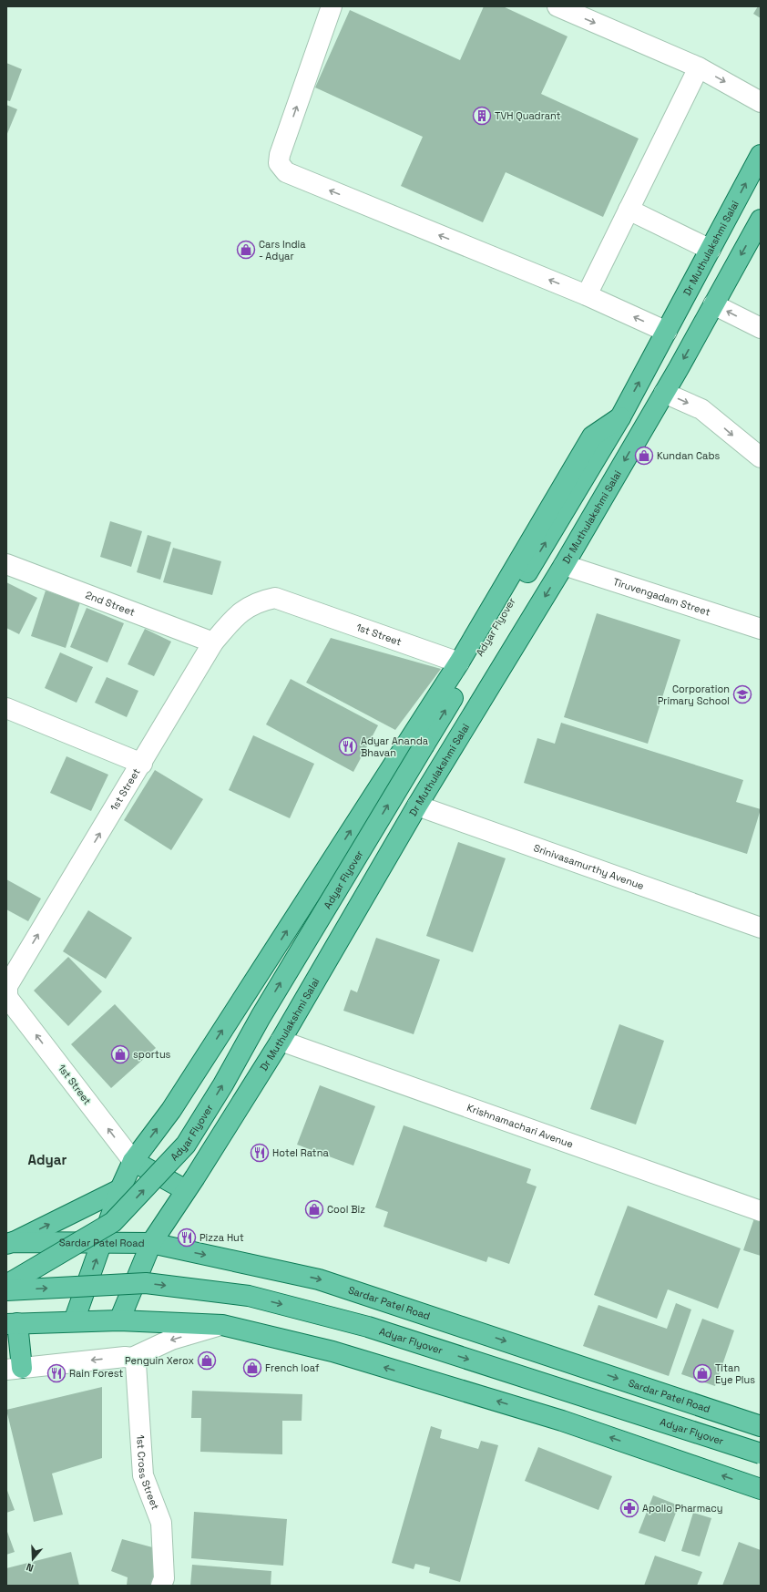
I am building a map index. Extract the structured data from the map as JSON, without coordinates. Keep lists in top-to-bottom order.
{
  "streets": {
    "main road": ["Dr Muthulakshmi Salai", "Adyar Flyover", "Sardar Patel Road"],
    "street": [
      "Tiruvengadam Street",
      "2nd Street",
      "1st Street",
      "Srinivasamurthy Avenue",
      "Krishnamachari Avenue",
      "1st Cross Street"
    ]
  },
  "crossings": [
    ["Dr Muthulakshmi Salai", "Tiruvengadam Street"],
    ["Dr Muthulakshmi Salai", "Adyar Flyover"],
    ["Dr Muthulakshmi Salai", "Srinivasamurthy Avenue"],
    ["Dr Muthulakshmi Salai", "Krishnamachari Avenue"],
    ["Dr Muthulakshmi Salai", "Sardar Patel Road"],
    ["2nd Street", "1st Street"]
  ],
  "one_way": ["Adyar Flyover", "1st Street"],
  "districts": ["Adyar"],
  "places": {
    "building": ["TVH Quadrant"],
    "shop": [
      "Cars India - Adyar",
      "Kundan Cabs",
      "sportus",
      "Cool Biz",
      "Penguin Xerox",
      "French loaf",
      "Titan Eye Plus"
    ],
    "school or university": ["Corporation Primary School"],
    "restaurant": [
      "Adyar Ananda Bhavan",
      "Hotel Ratna",
      "Pizza Hut",
      "Rain Forest"
    ],
    "pharmacy": ["Apollo Pharmacy"]
  },
  "north": "bottom"
}
